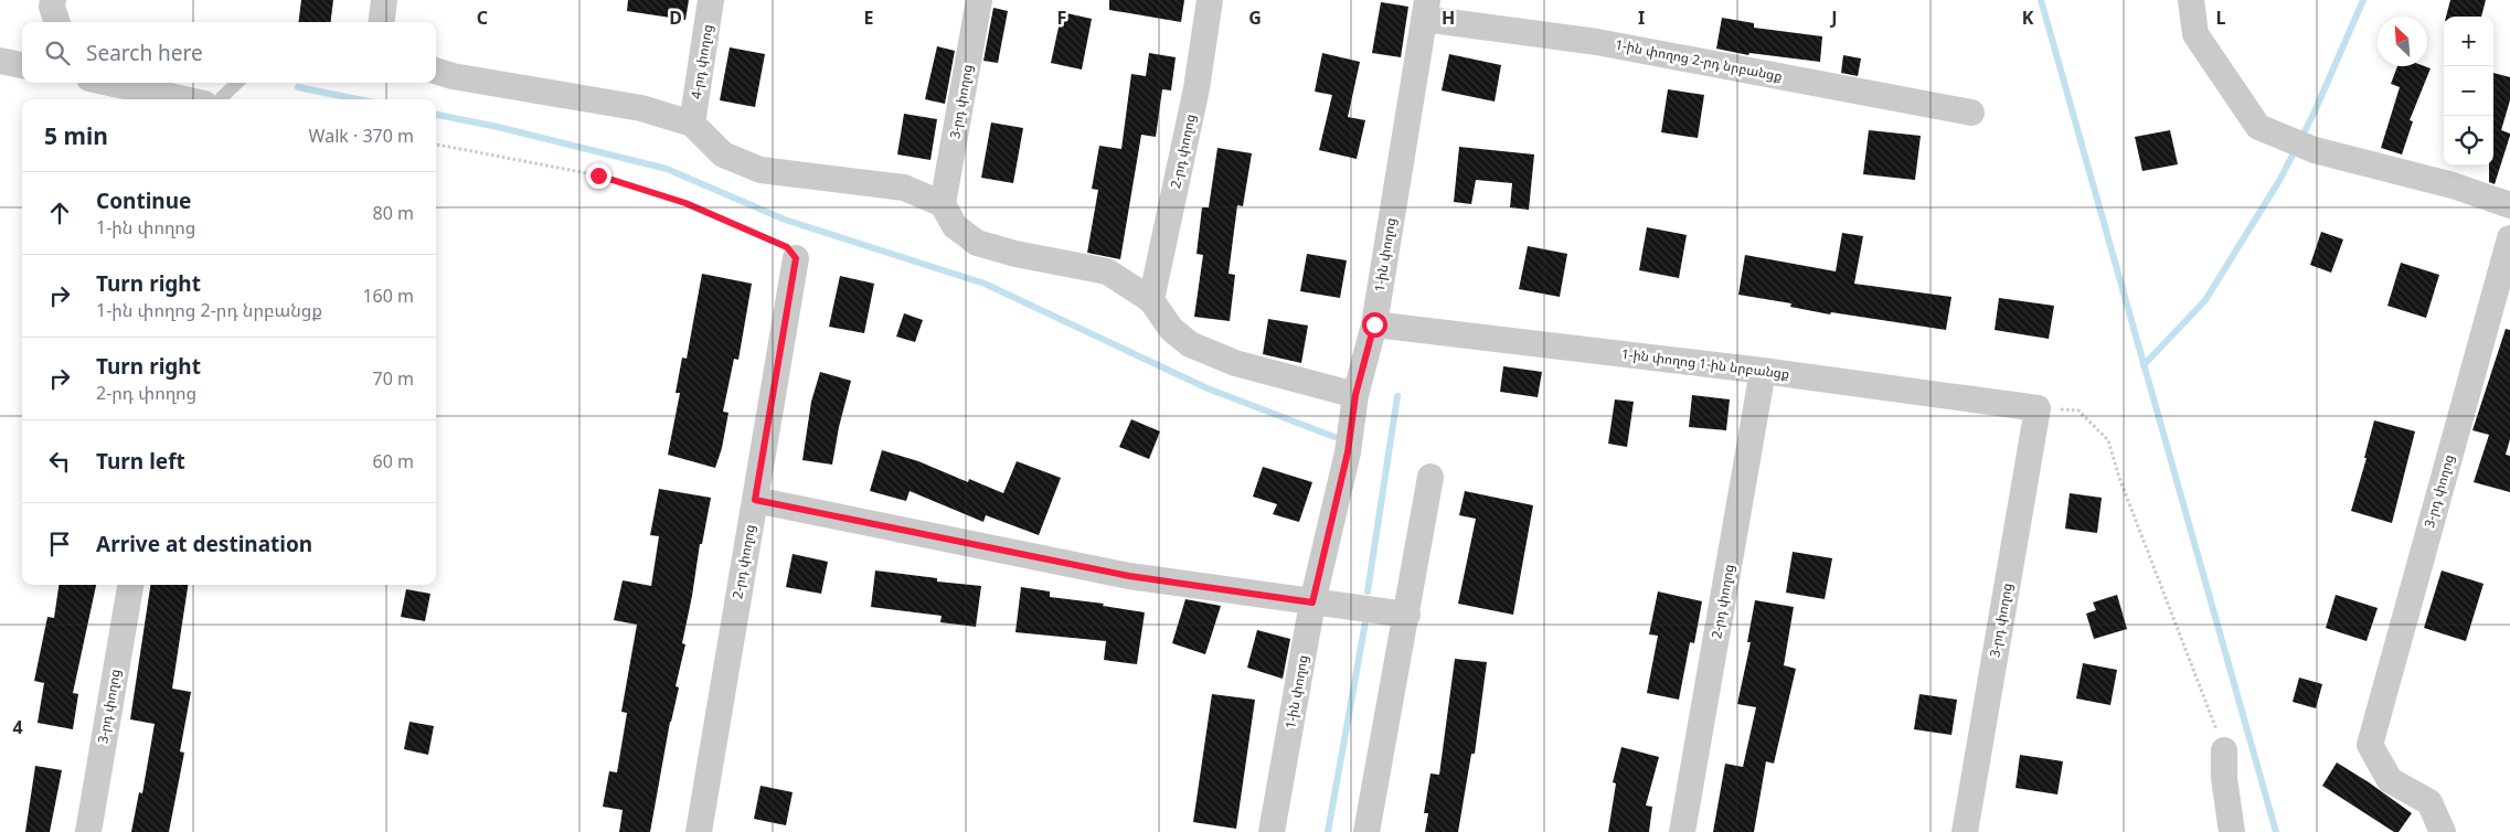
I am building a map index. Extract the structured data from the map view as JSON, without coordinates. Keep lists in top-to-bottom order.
{
  "streets": {
    "street": [
      "1-ին փողոց 2-րդ նրբանցք",
      "4-րդ փողոց",
      "3-րդ փողոց",
      "2-րդ փողոց",
      "1-ին փողոց",
      "1-ին փողոց 1-ին նրբանցք"
    ]
  },
  "crossings": [
    ["1-ին փողոց 2-րդ նրբանցք", "1-ին փողոց"],
    ["3-րդ փողոց", "1-ին փողոց 1-ին նրբանցք"],
    ["2-րդ փողոց", "1-ին փողոց 1-ին նրբանցք"],
    ["1-ին փողոց", "1-ին փողոց 1-ին նրբանցք"]
  ],
  "north": "top left",
  "page": {
    "map_buttons": ["+", "−"],
    "search": "Search here",
    "heading": ["5 min", "Walk · 370 m"],
    "list": [
      ["Continue", "1-ին փողոց", "80 m"],
      ["Turn right", "1-ին փողոց 2-րդ նրբանցք", "160 m"],
      ["Turn right", "2-րդ փողոց", "70 m"],
      ["Turn left", "60 m"],
      "Arrive at destination"
    ]
  },
  "grid": {
    "columns": [
      "C",
      "D",
      "E",
      "F",
      "G",
      "H",
      "I",
      "J",
      "K",
      "L"
    ],
    "rows": ["4"]
  }
}
